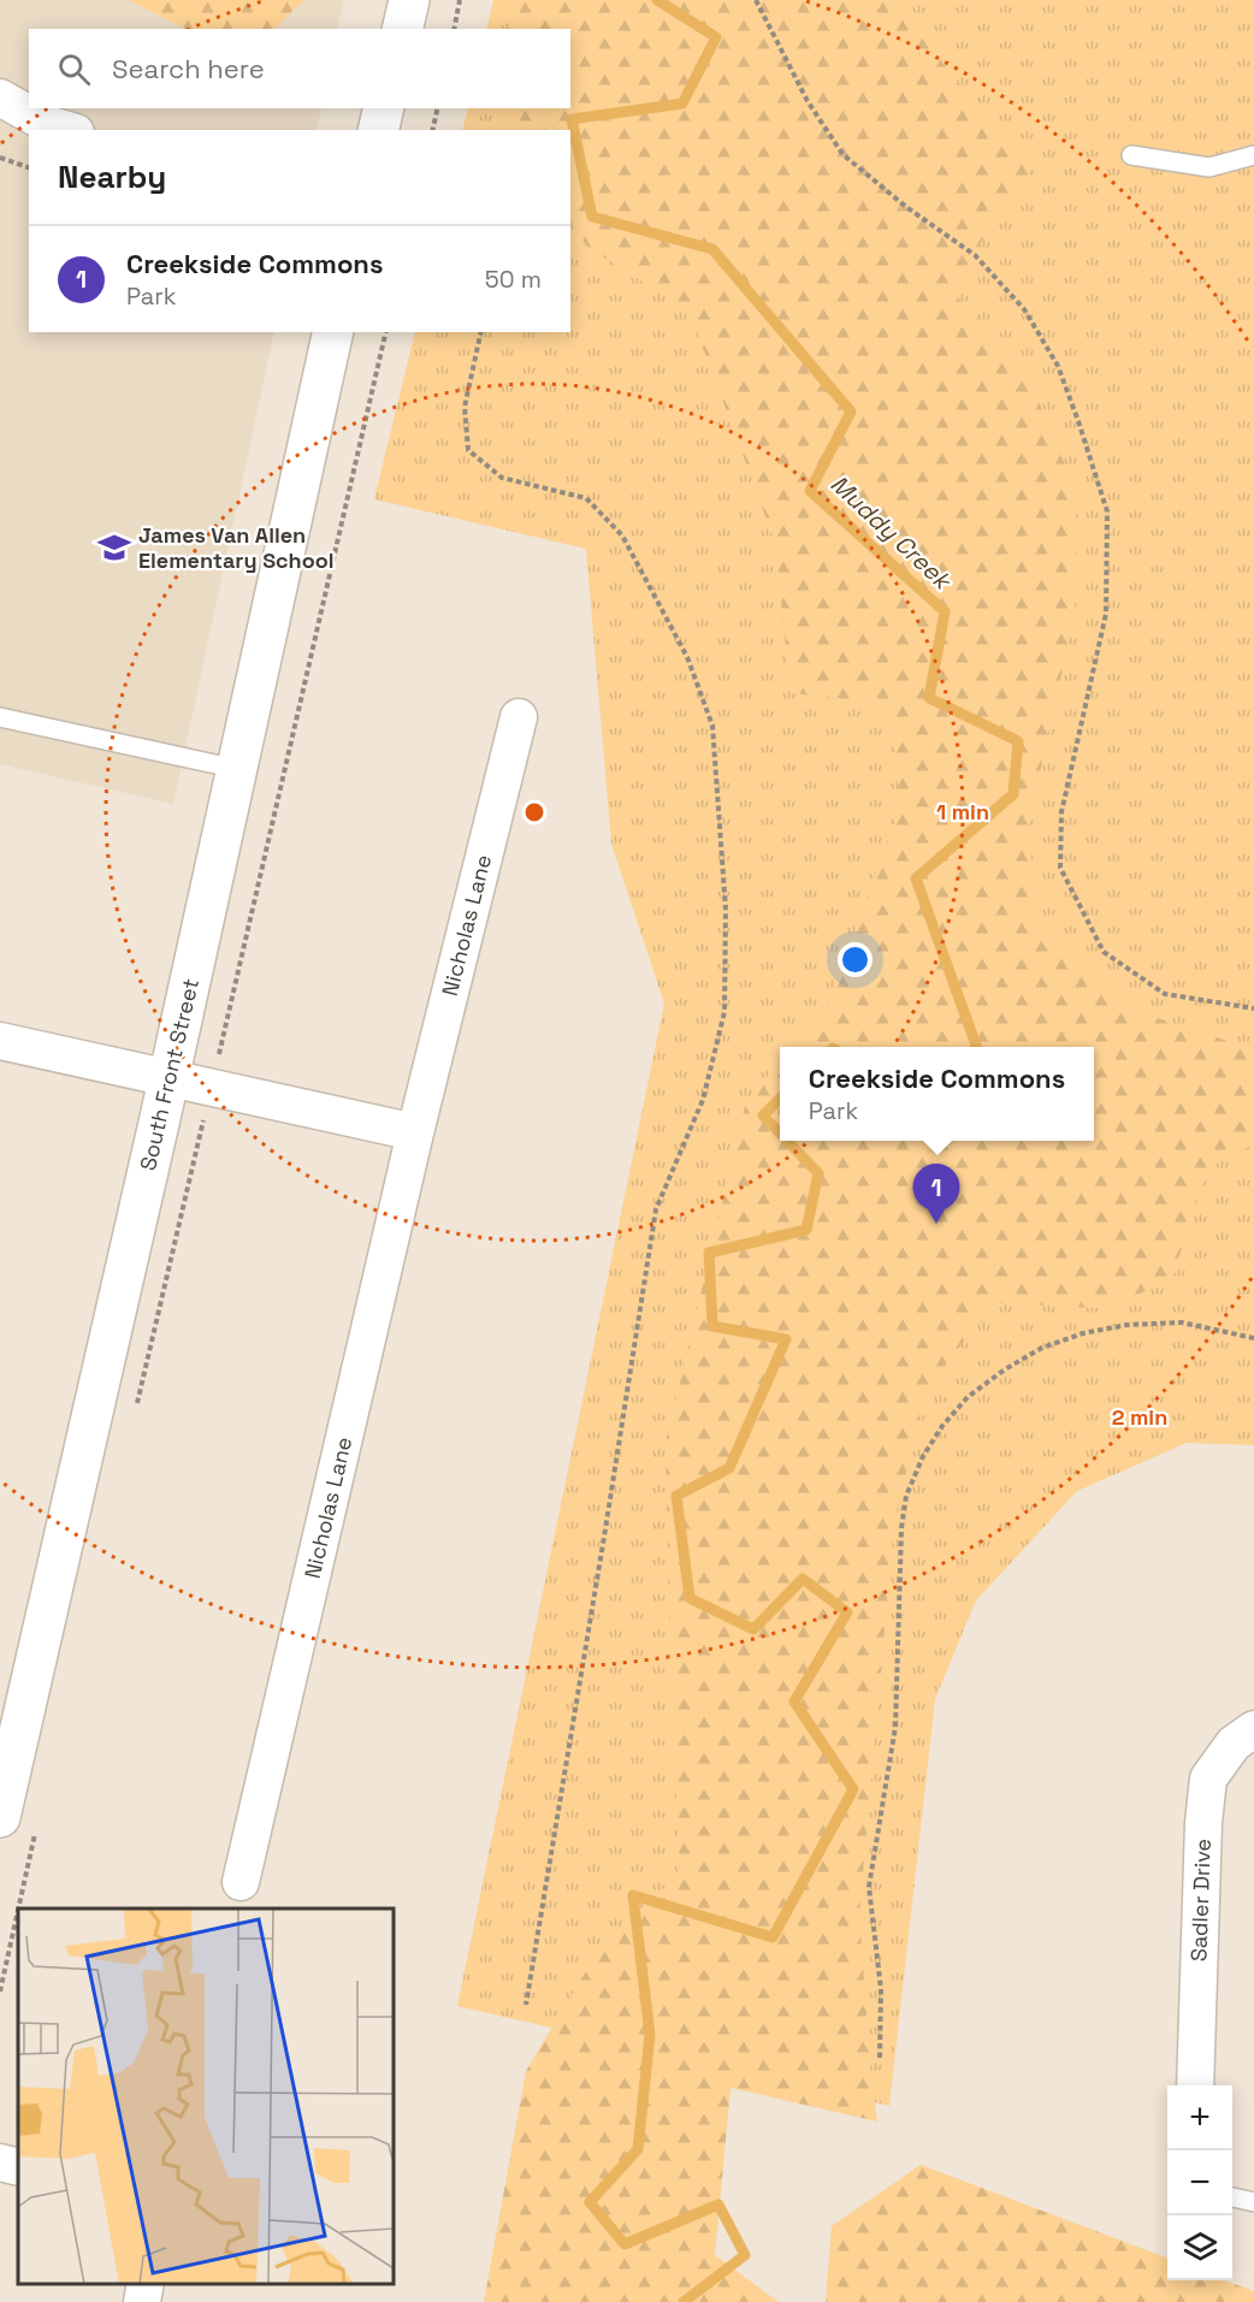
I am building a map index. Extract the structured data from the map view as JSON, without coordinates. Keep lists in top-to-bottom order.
{
  "streets": {
    "street": ["Nicholas Lane", "South Front Street", "Sadler Drive"]
  },
  "water": ["Muddy Creek"],
  "places": {
    "school or university": ["James Van Allen Elementary School"]
  },
  "page": {
    "search": "Search here",
    "heading": "Nearby",
    "list": [
      {
        "mark": "1",
        "name": "Creekside Commons",
        "note": "Park",
        "value": "50 m"
      }
    ],
    "popup": ["Creekside Commons", "Park"],
    "pins": "1",
    "map_buttons": ["+", "−"]
  },
  "rings": ["1 min", "2 min"]
}
